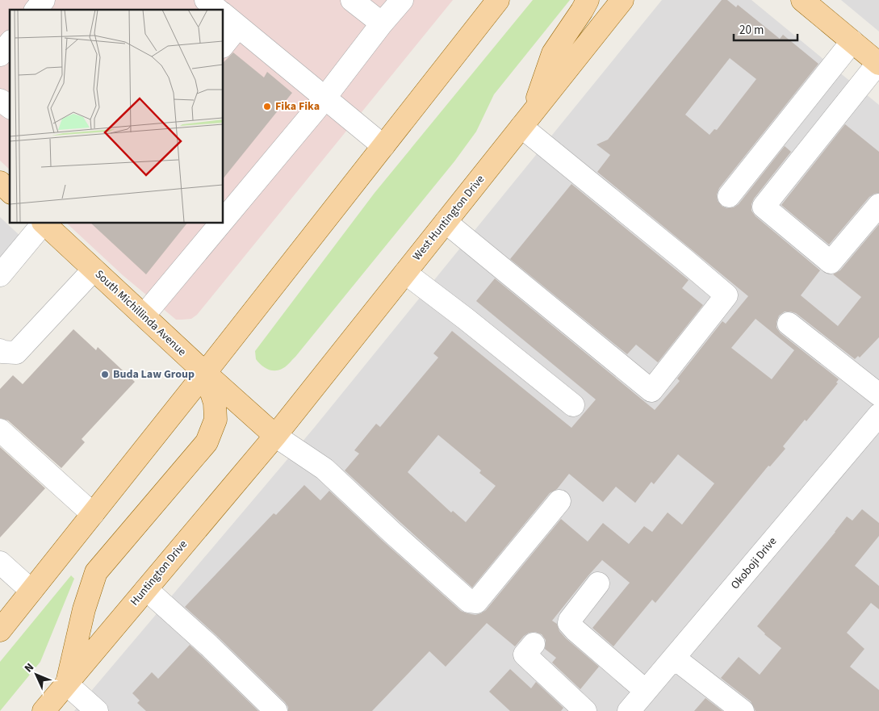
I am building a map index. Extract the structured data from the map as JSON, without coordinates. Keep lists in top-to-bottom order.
{
  "streets": {
    "main road": ["West Huntington Drive", "South Michillinda Avenue", "Huntington Drive"],
    "street": ["Okoboji Drive"]
  },
  "crossings": [
    ["West Huntington Drive", "South Michillinda Avenue"],
    ["West Huntington Drive", "Huntington Drive"],
    ["South Michillinda Avenue", "Huntington Drive"]
  ],
  "places": ["Fika Fika", "Buda Law Group"],
  "scale_bar": "20 m",
  "north": "top left"
}
